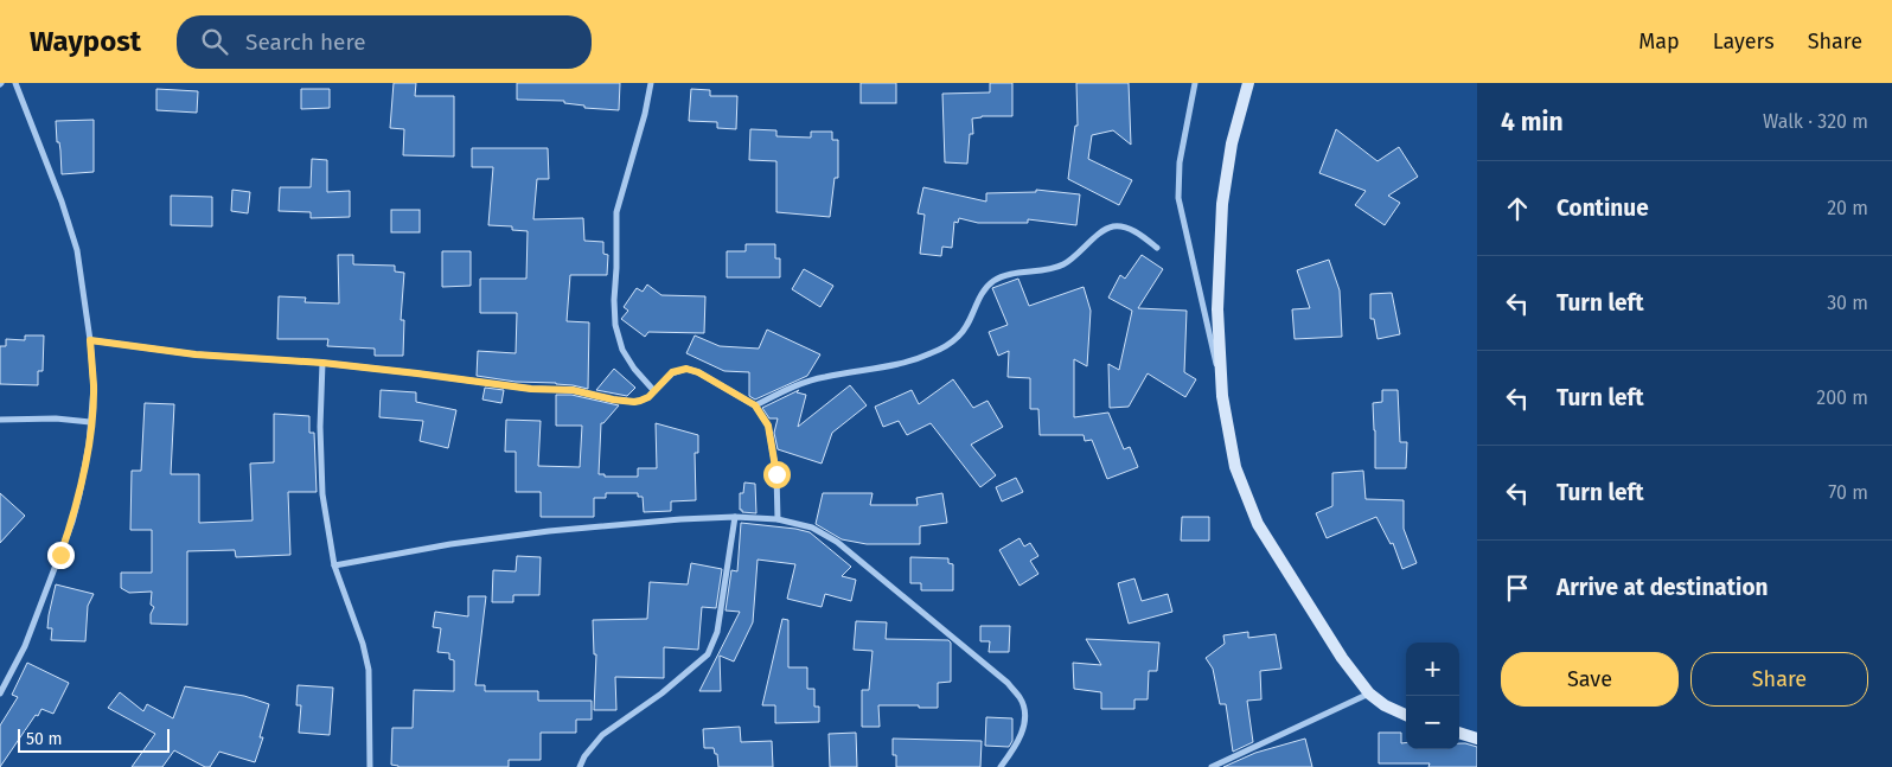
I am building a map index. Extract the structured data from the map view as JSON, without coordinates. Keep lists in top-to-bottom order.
{
  "scale_bar": "50 m",
  "page": {
    "header": "Waypost",
    "search": "Search here",
    "nav": ["Map", "Layers", "Share"],
    "heading": ["4 min", "Walk · 320 m"],
    "list": [
      ["Continue", "20 m"],
      ["Turn left", "30 m"],
      ["Turn left", "200 m"],
      ["Turn left", "70 m"],
      "Arrive at destination"
    ],
    "buttons": ["Save", "Share"],
    "map_buttons": ["+", "−"],
    "scale": "50 m"
  }
}
